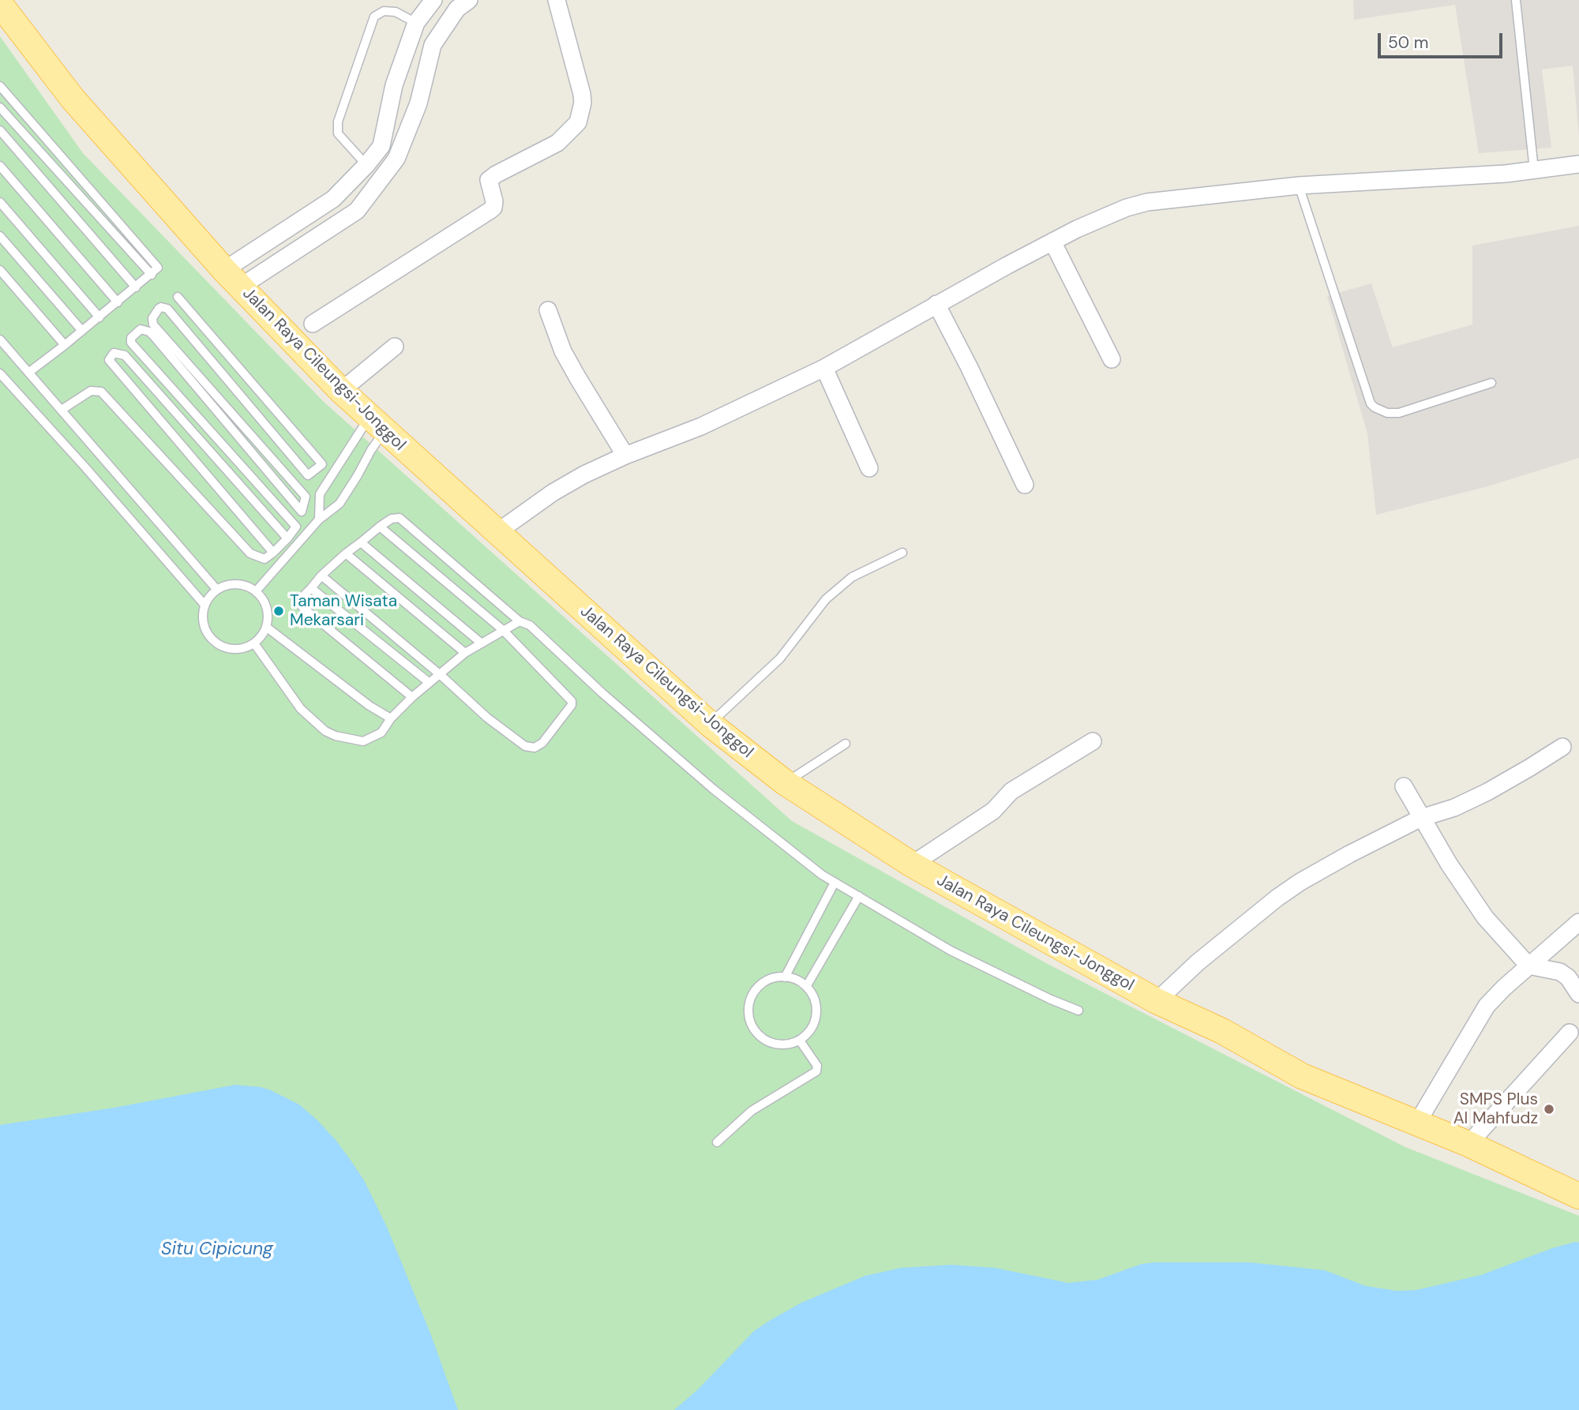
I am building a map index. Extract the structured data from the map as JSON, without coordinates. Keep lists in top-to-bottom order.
{
  "streets": {
    "main road": ["Jalan Raya Cileungsi-Jonggol"]
  },
  "water": ["Situ Cipicung"],
  "places": ["Taman Wisata Mekarsari", "SMPS Plus Al Mahfudz"],
  "scale_bar": "50 m"
}
